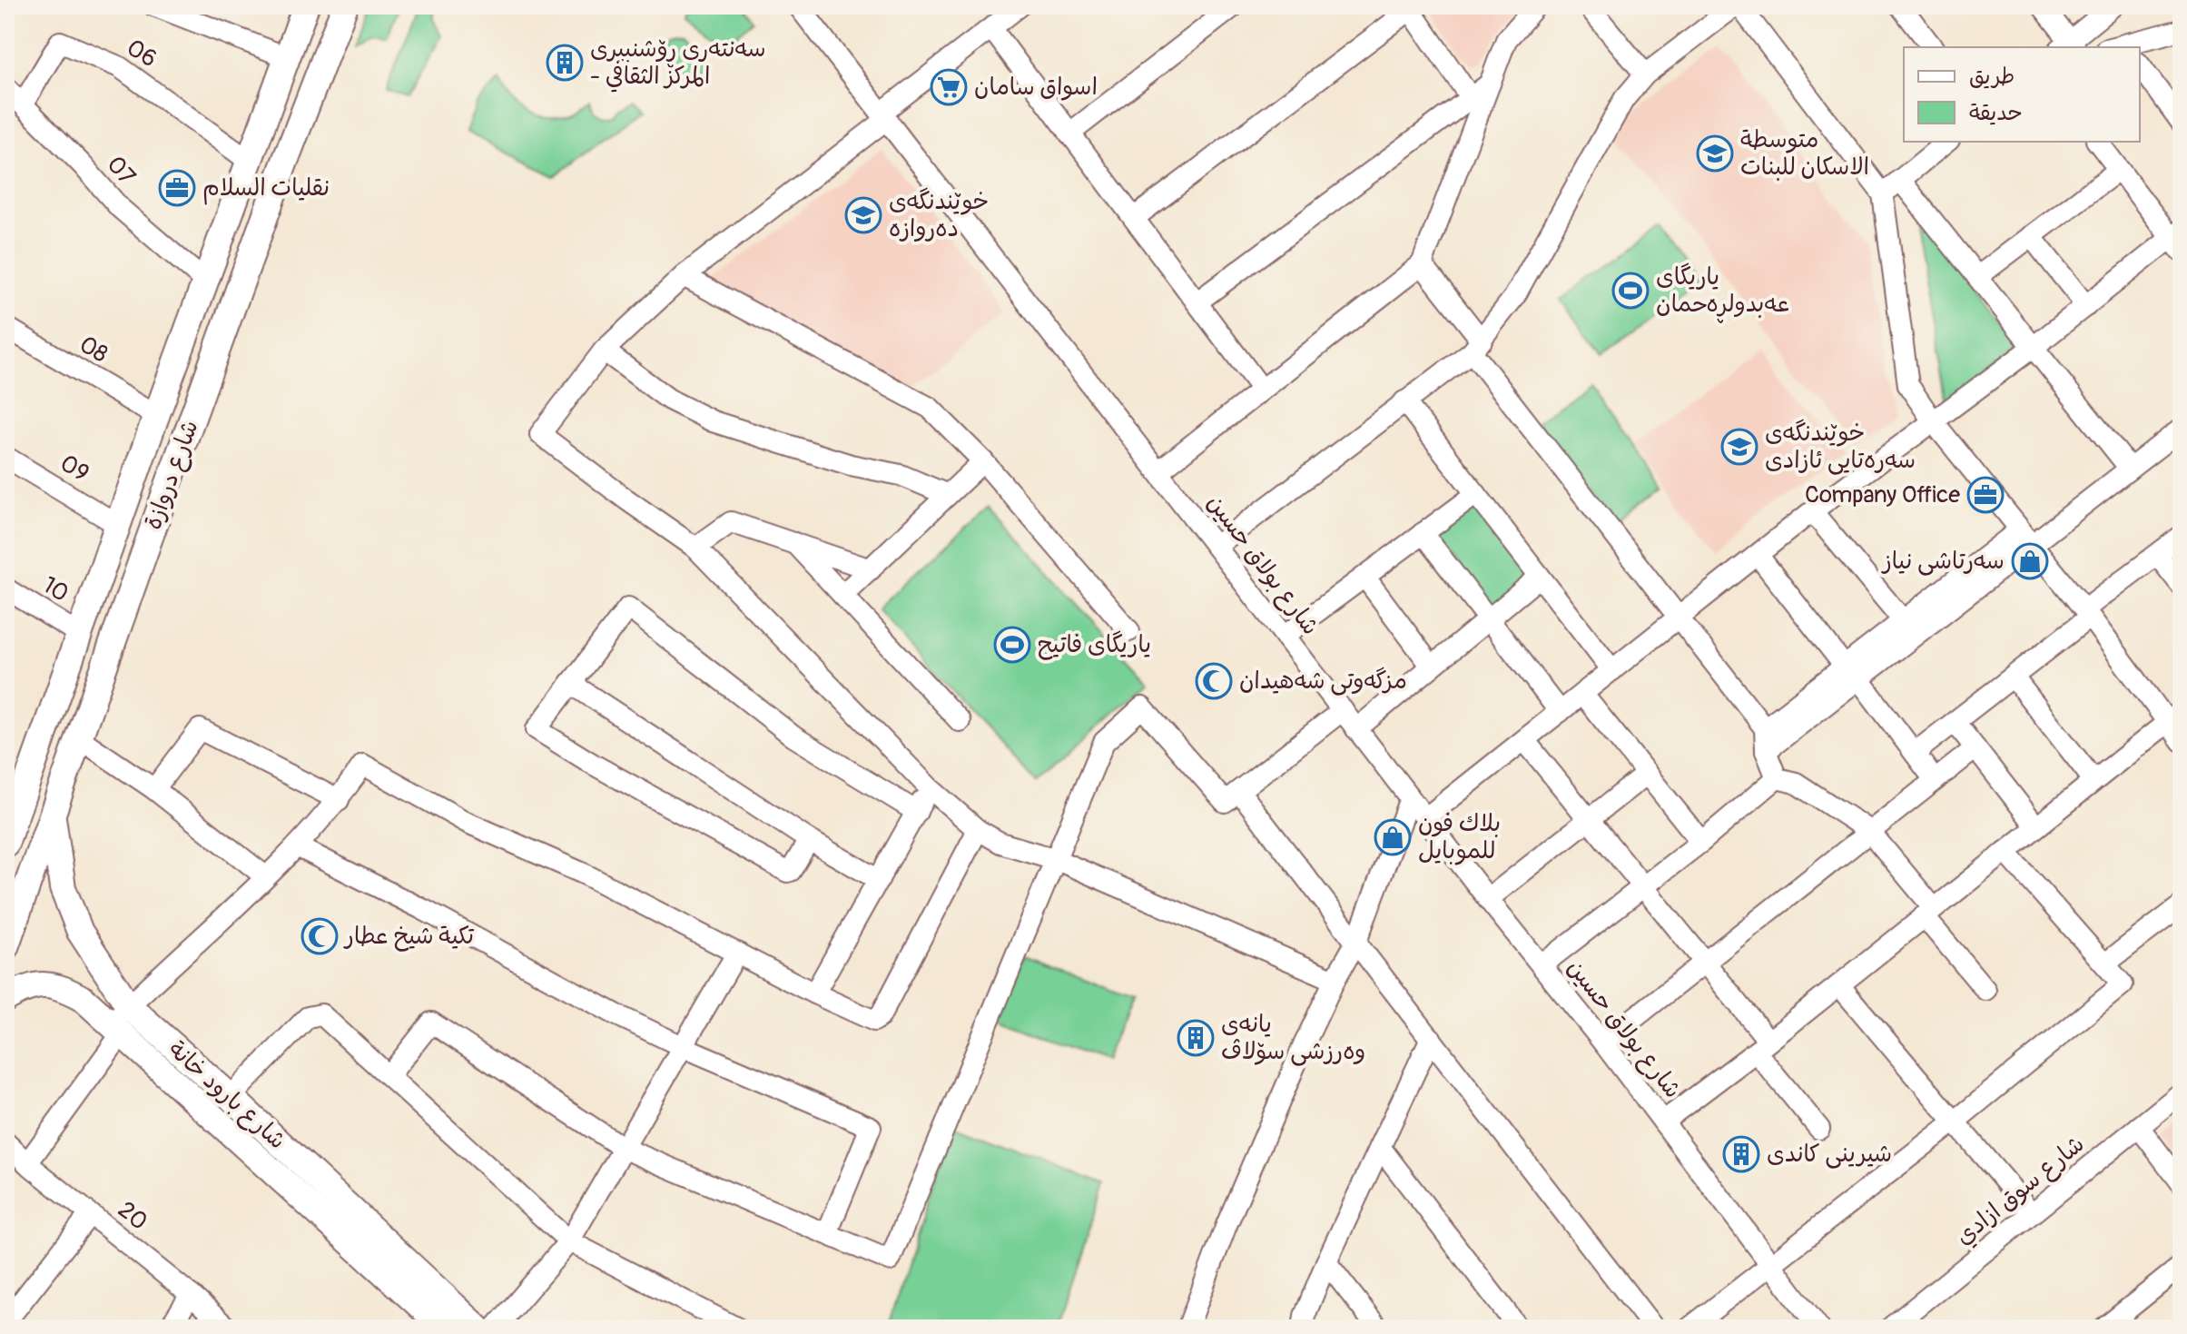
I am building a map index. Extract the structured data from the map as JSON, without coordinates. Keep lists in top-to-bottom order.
{
  "streets": {
    "main road": ["شارع دروازة", "شارع بارود خانة"],
    "street": [
      "06",
      "07",
      "08",
      "09",
      "شارع بولاق حسين",
      "10",
      "شارع سوق ازادي",
      "20"
    ]
  },
  "crossings": [
    ["06", "07"],
    ["06", "شارع دروازة"],
    ["07", "شارع دروازة"],
    ["08", "شارع دروازة"],
    ["09", "شارع دروازة"],
    ["شارع دروازة", "10"],
    ["شارع دروازة", "شارع بارود خانة"]
  ],
  "places": {
    "building": ["سەنتەری ڕۆشنبیری - المرکز الثقافي", "یانەی وەرزشی سۆلاڤ", "شیرینی کاندی"],
    "supermarket": ["اسواق سامان"],
    "school or university": ["متوسطة الاسكان للبنات", "خوێندنگەی دەروازە", "خوێندنگەی سەرەتایی ئازادی"],
    "office": ["نقليات السلام", "Company Office"],
    "sports": ["یاریگای عەبدولڕەحمان", "یاریگای فاتیح"],
    "shop": ["سەرتاشی نیاز", "بلاك فون للموبايل"],
    "mosque": ["مزگەوتی شەهیدان", "تكية شيخ عطار"]
  },
  "legend": ["طريق", "حديقة"]
}
